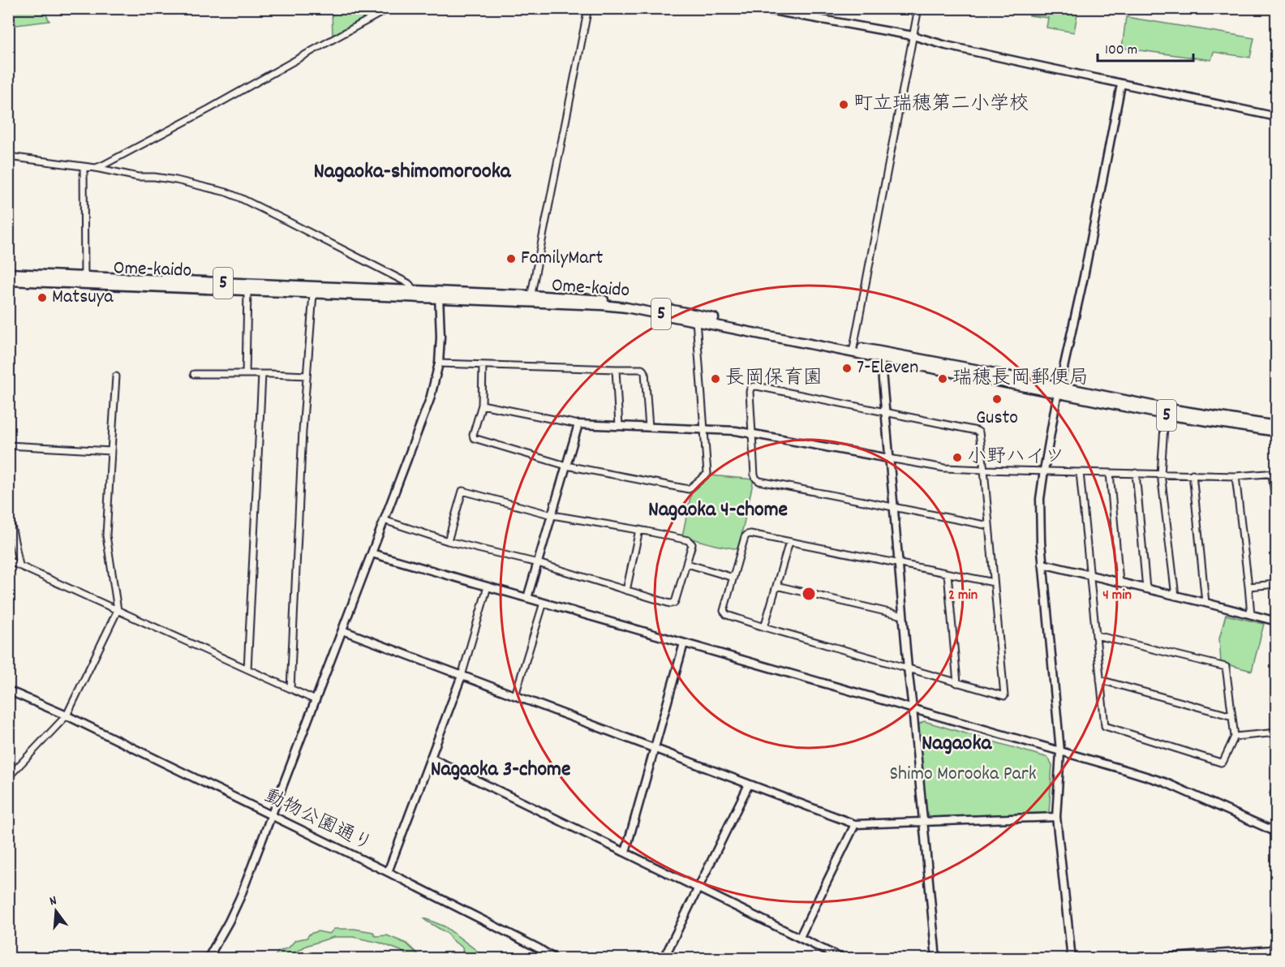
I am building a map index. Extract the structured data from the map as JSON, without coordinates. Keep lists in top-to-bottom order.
{
  "streets": {
    "main road": ["Ome-kaido", "5"],
    "street": ["動物公園通り"]
  },
  "districts": [
    "Nagaoka-shimomorooka",
    "Nagaoka 4-chome",
    "Nagaoka",
    "Nagaoka 3-chome"
  ],
  "parks": ["Shimo Morooka Park"],
  "places": [
    "町立瑞穂第二小学校",
    "FamilyMart",
    "Matsuya",
    "7-Eleven",
    "長岡保育園",
    "瑞穂長岡郵便局",
    "Gusto",
    "小野ハイツ"
  ],
  "scale_bar": "100 m",
  "north": "top",
  "rings": ["2 min", "4 min"]
}
